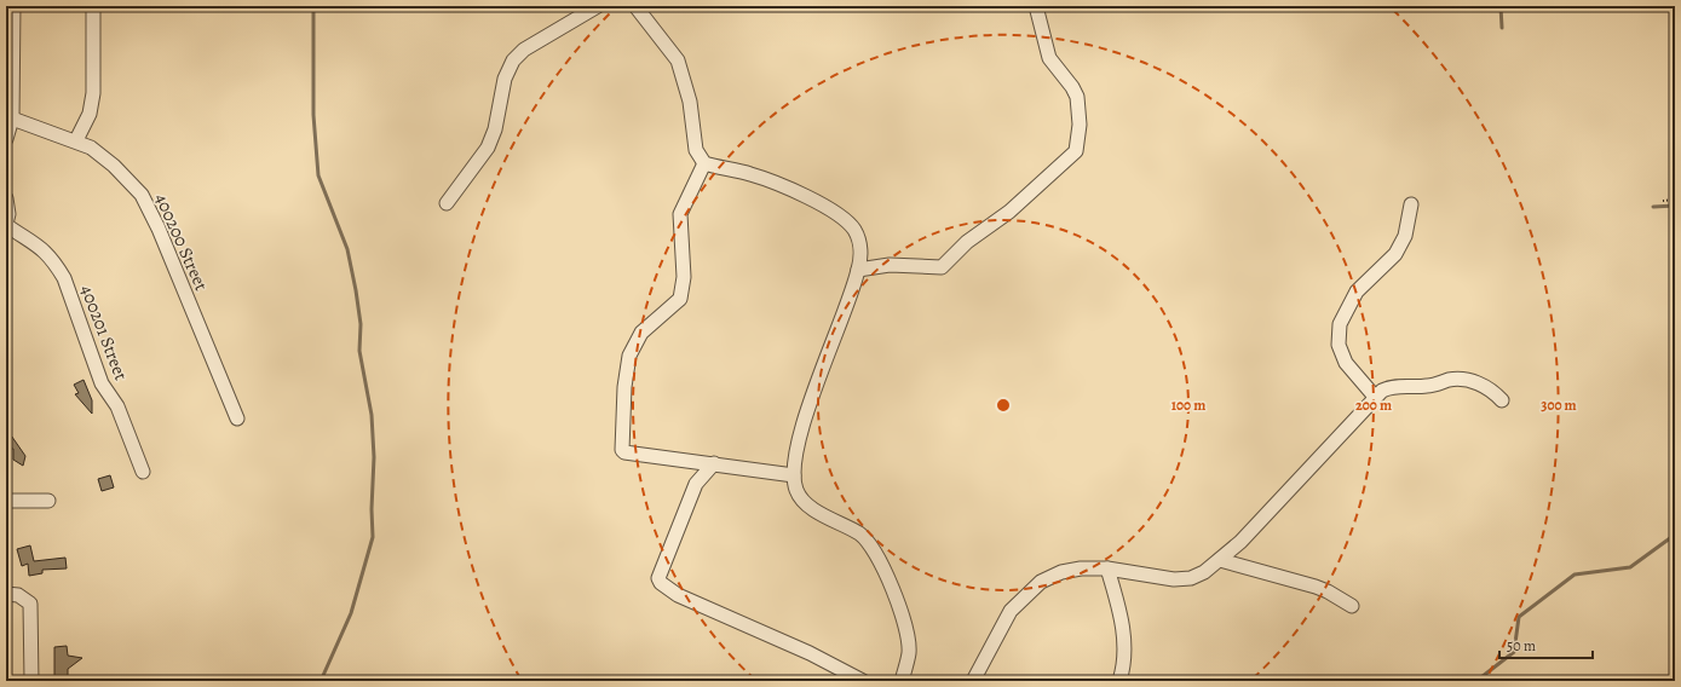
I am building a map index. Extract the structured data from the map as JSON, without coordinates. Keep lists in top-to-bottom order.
{
  "streets": {
    "street": ["400200 Street", "400201 Street"]
  },
  "scale_bar": "50 m",
  "rings": ["100 m", "200 m", "300 m"]
}
